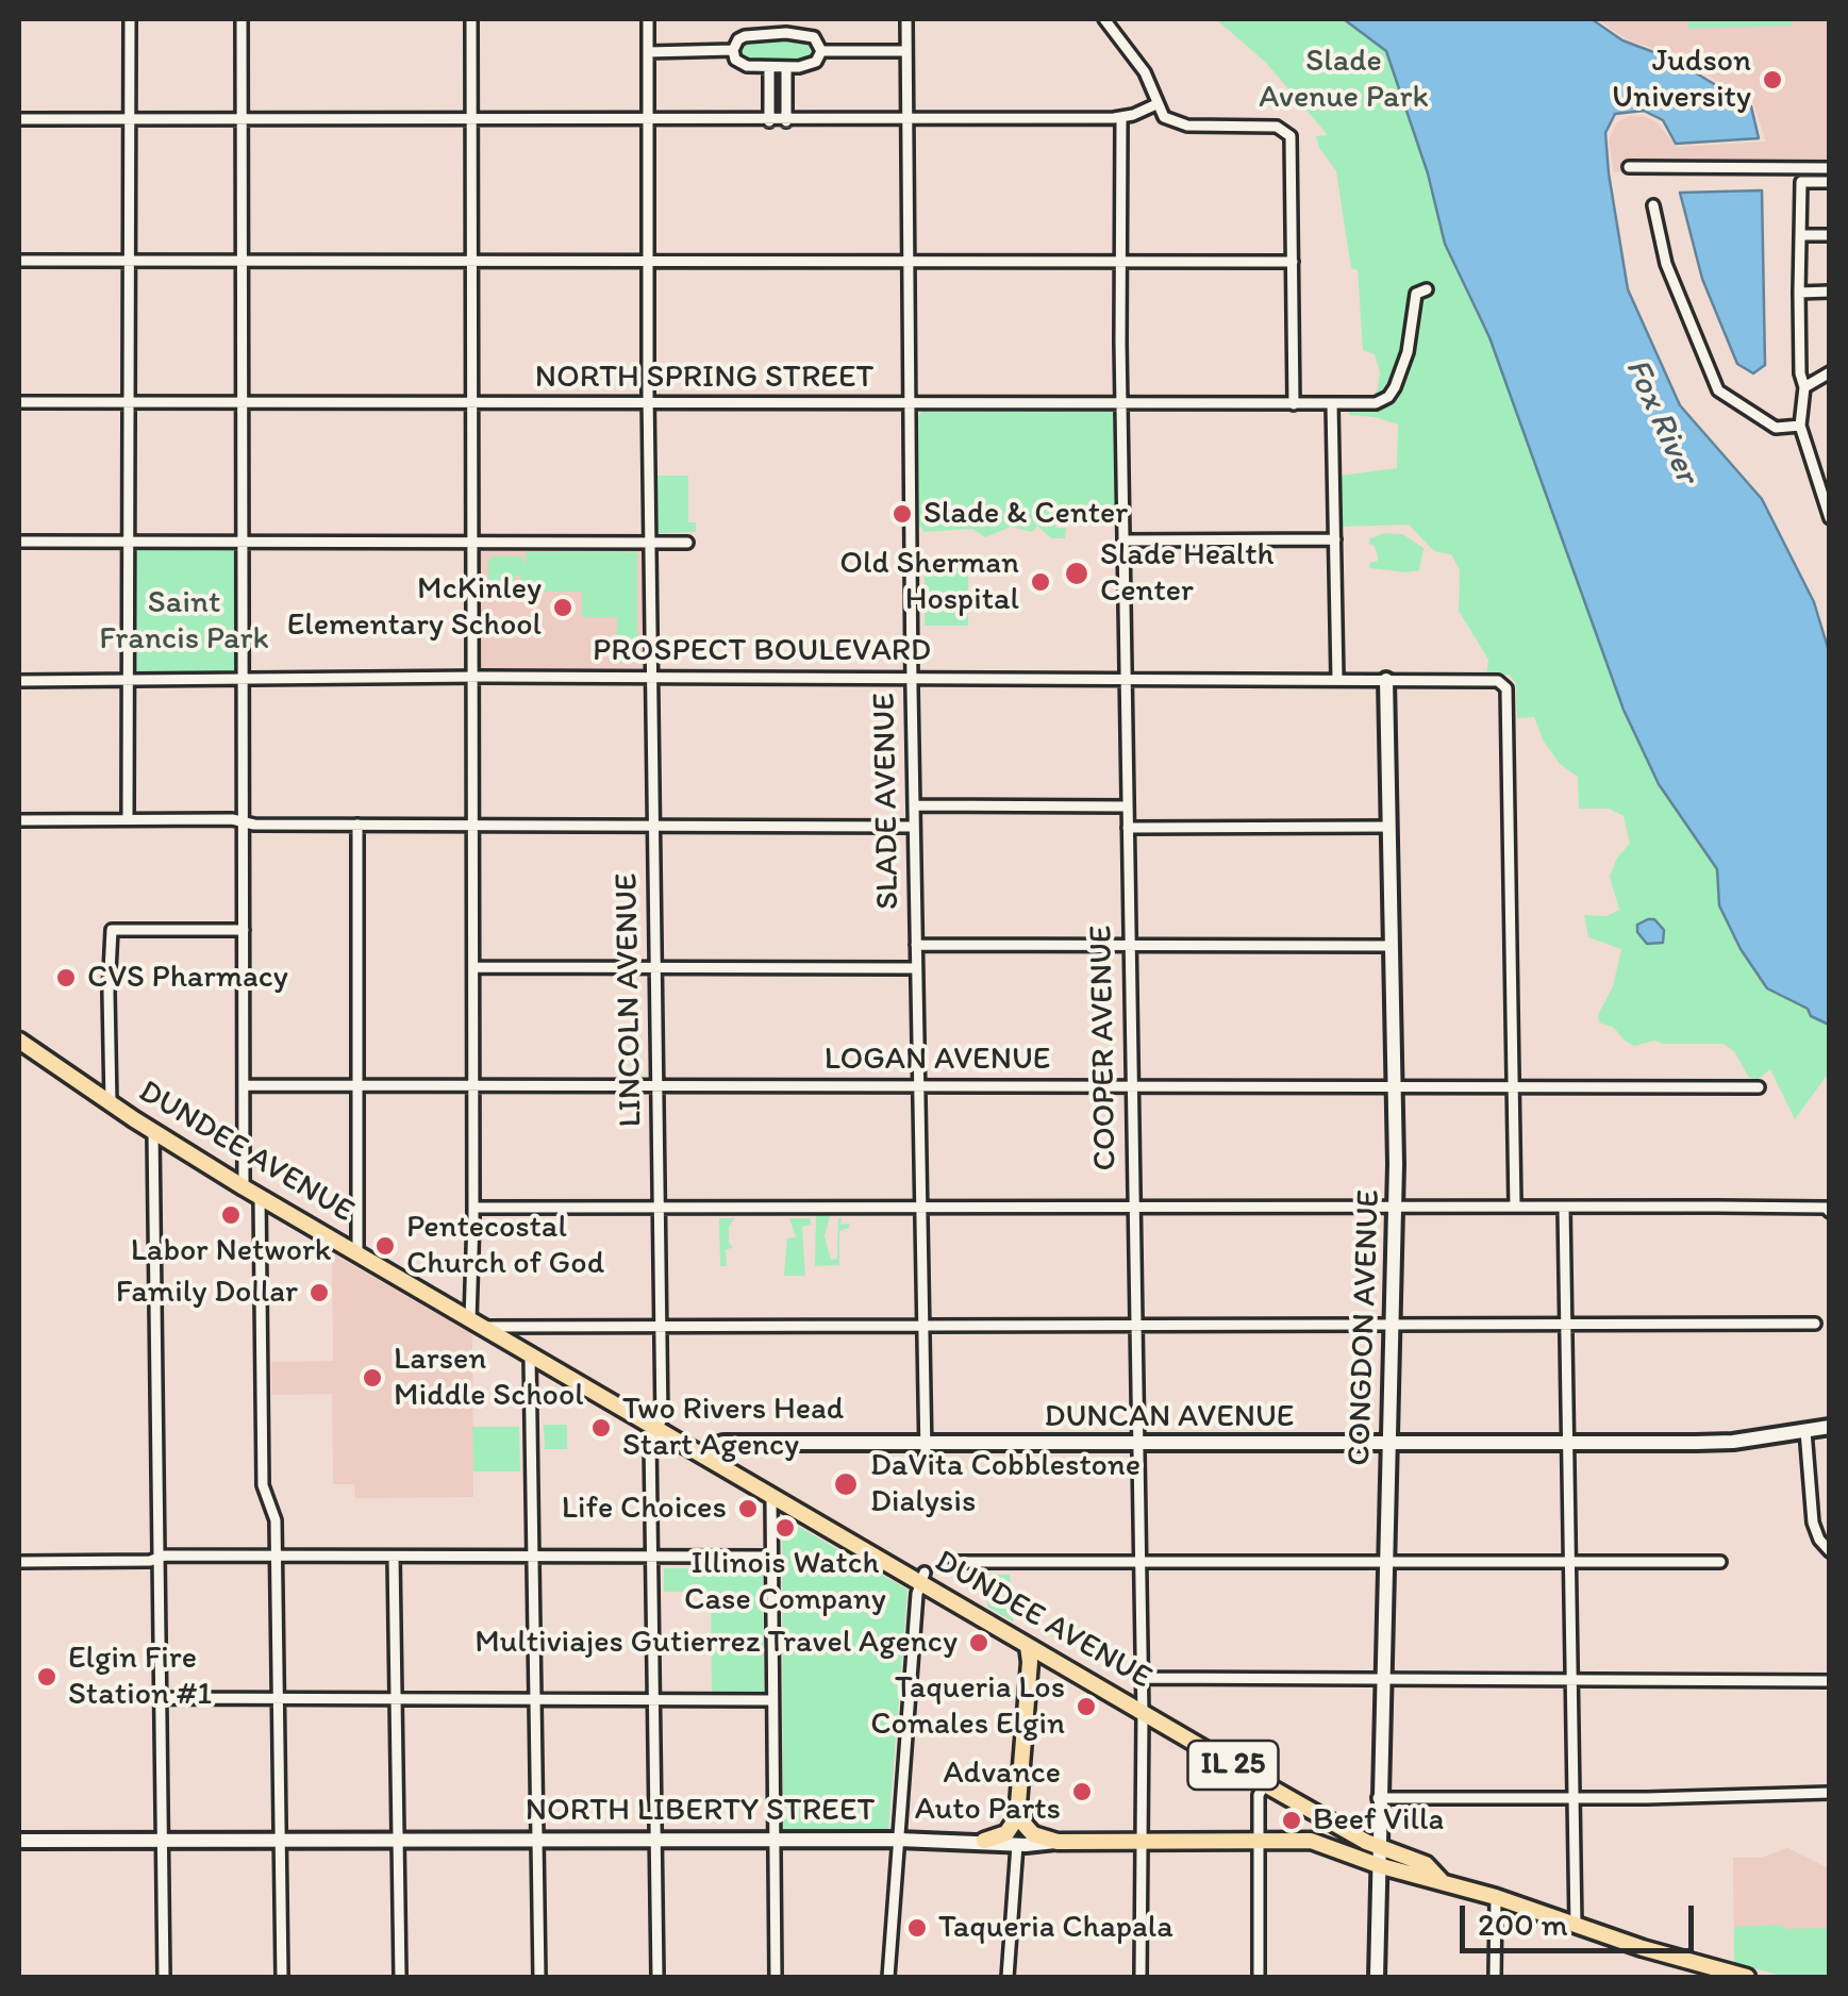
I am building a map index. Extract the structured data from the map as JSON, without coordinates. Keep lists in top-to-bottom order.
{
  "streets": {
    "main road": ["DUNDEE AVENUE", "IL 25", "NORTH LIBERTY STREET"],
    "street": [
      "NORTH SPRING STREET",
      "PROSPECT BOULEVARD",
      "SLADE AVENUE",
      "LINCOLN AVENUE",
      "COOPER AVENUE",
      "LOGAN AVENUE",
      "CONGDON AVENUE",
      "DUNCAN AVENUE"
    ]
  },
  "crossings": [
    ["NORTH SPRING STREET", "SLADE AVENUE"],
    ["NORTH SPRING STREET", "LINCOLN AVENUE"],
    ["NORTH SPRING STREET", "COOPER AVENUE"],
    ["PROSPECT BOULEVARD", "SLADE AVENUE"],
    ["PROSPECT BOULEVARD", "LINCOLN AVENUE"],
    ["PROSPECT BOULEVARD", "COOPER AVENUE"],
    ["PROSPECT BOULEVARD", "LOGAN AVENUE"],
    ["PROSPECT BOULEVARD", "CONGDON AVENUE"],
    ["SLADE AVENUE", "LOGAN AVENUE"],
    ["SLADE AVENUE", "DUNCAN AVENUE"],
    ["LINCOLN AVENUE", "LOGAN AVENUE"],
    ["LINCOLN AVENUE", "DUNDEE AVENUE"],
    ["LINCOLN AVENUE", "NORTH LIBERTY STREET"],
    ["COOPER AVENUE", "LOGAN AVENUE"],
    ["COOPER AVENUE", "DUNDEE AVENUE"],
    ["COOPER AVENUE", "DUNCAN AVENUE"],
    ["COOPER AVENUE", "NORTH LIBERTY STREET"],
    ["LOGAN AVENUE", "CONGDON AVENUE"],
    ["DUNDEE AVENUE", "CONGDON AVENUE"],
    ["DUNDEE AVENUE", "DUNCAN AVENUE"],
    ["DUNDEE AVENUE", "NORTH LIBERTY STREET"],
    ["CONGDON AVENUE", "DUNCAN AVENUE"],
    ["CONGDON AVENUE", "NORTH LIBERTY STREET"]
  ],
  "water": ["Fox River"],
  "parks": ["Slade Avenue Park", "Saint Francis Park"],
  "places": [
    "Judson University",
    "Slade & Center",
    "Slade Health Center",
    "Old Sherman Hospital",
    "McKinley Elementary School",
    "CVS Pharmacy",
    "Labor Network",
    "Pentecostal Church of God",
    "Family Dollar",
    "Larsen Middle School",
    "Two Rivers Head Start Agency",
    "DaVita Cobblestone Dialysis",
    "Life Choices",
    "Illinois Watch Case Company",
    "Multiviajes Gutierrez Travel Agency",
    "Elgin Fire Station #1",
    "Taqueria Los Comales Elgin",
    "Advance Auto Parts",
    "Beef Villa",
    "Taqueria Chapala"
  ],
  "scale_bar": "200 m"
}
